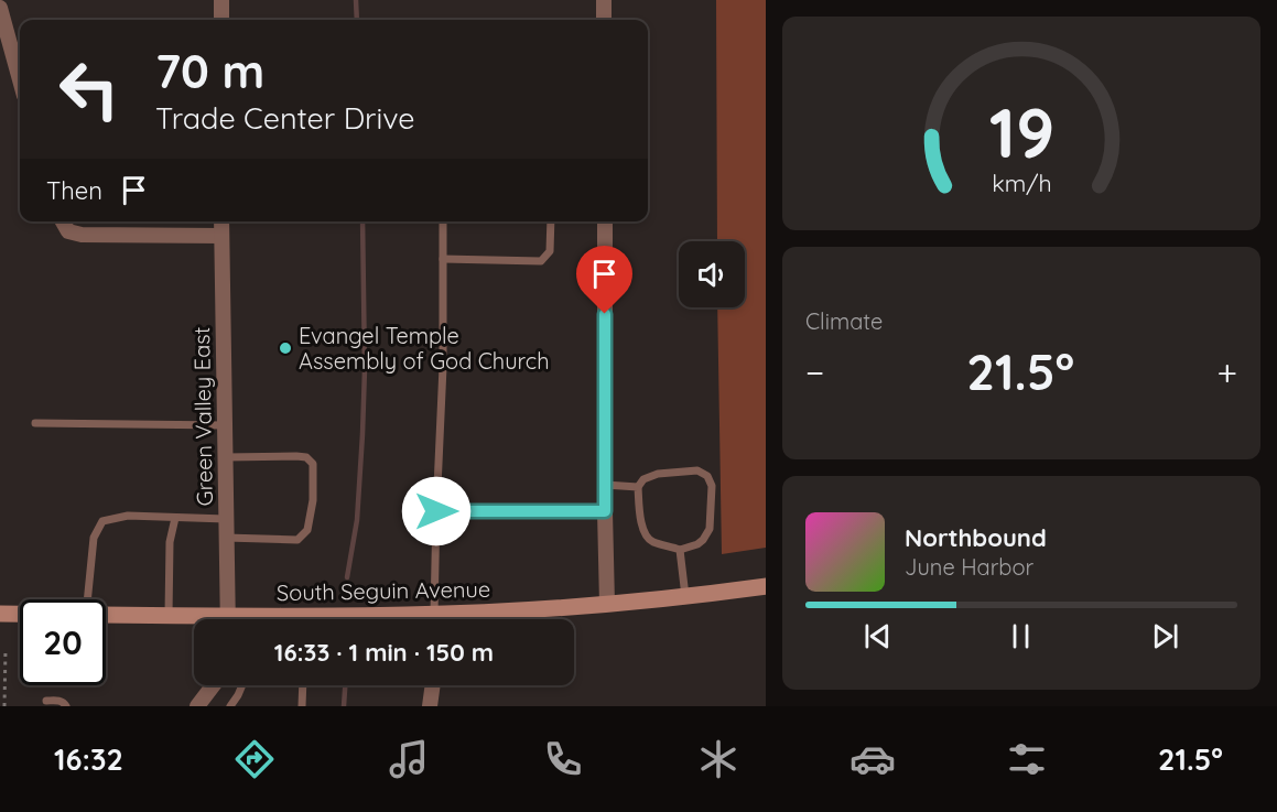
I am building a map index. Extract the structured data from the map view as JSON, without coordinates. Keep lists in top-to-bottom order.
{
  "streets": {
    "main road": ["South Seguin Avenue"],
    "street": ["Green Valley East"]
  },
  "places": ["Evangel Temple Assembly of God Church"],
  "page": {
    "turn": ["70 m", "Trade Center Drive"],
    "then": "Then",
    "tile": "Climate",
    "heat": ["−", "21.5°", "+"],
    "song": ["Northbound", "June Harbor"],
    "limit": "20",
    "trip": "16:33 · 1 min · 150 m",
    "tabs": ["16:32", "21.5°"],
    "gauge": ["19", "km/h"]
  }
}
